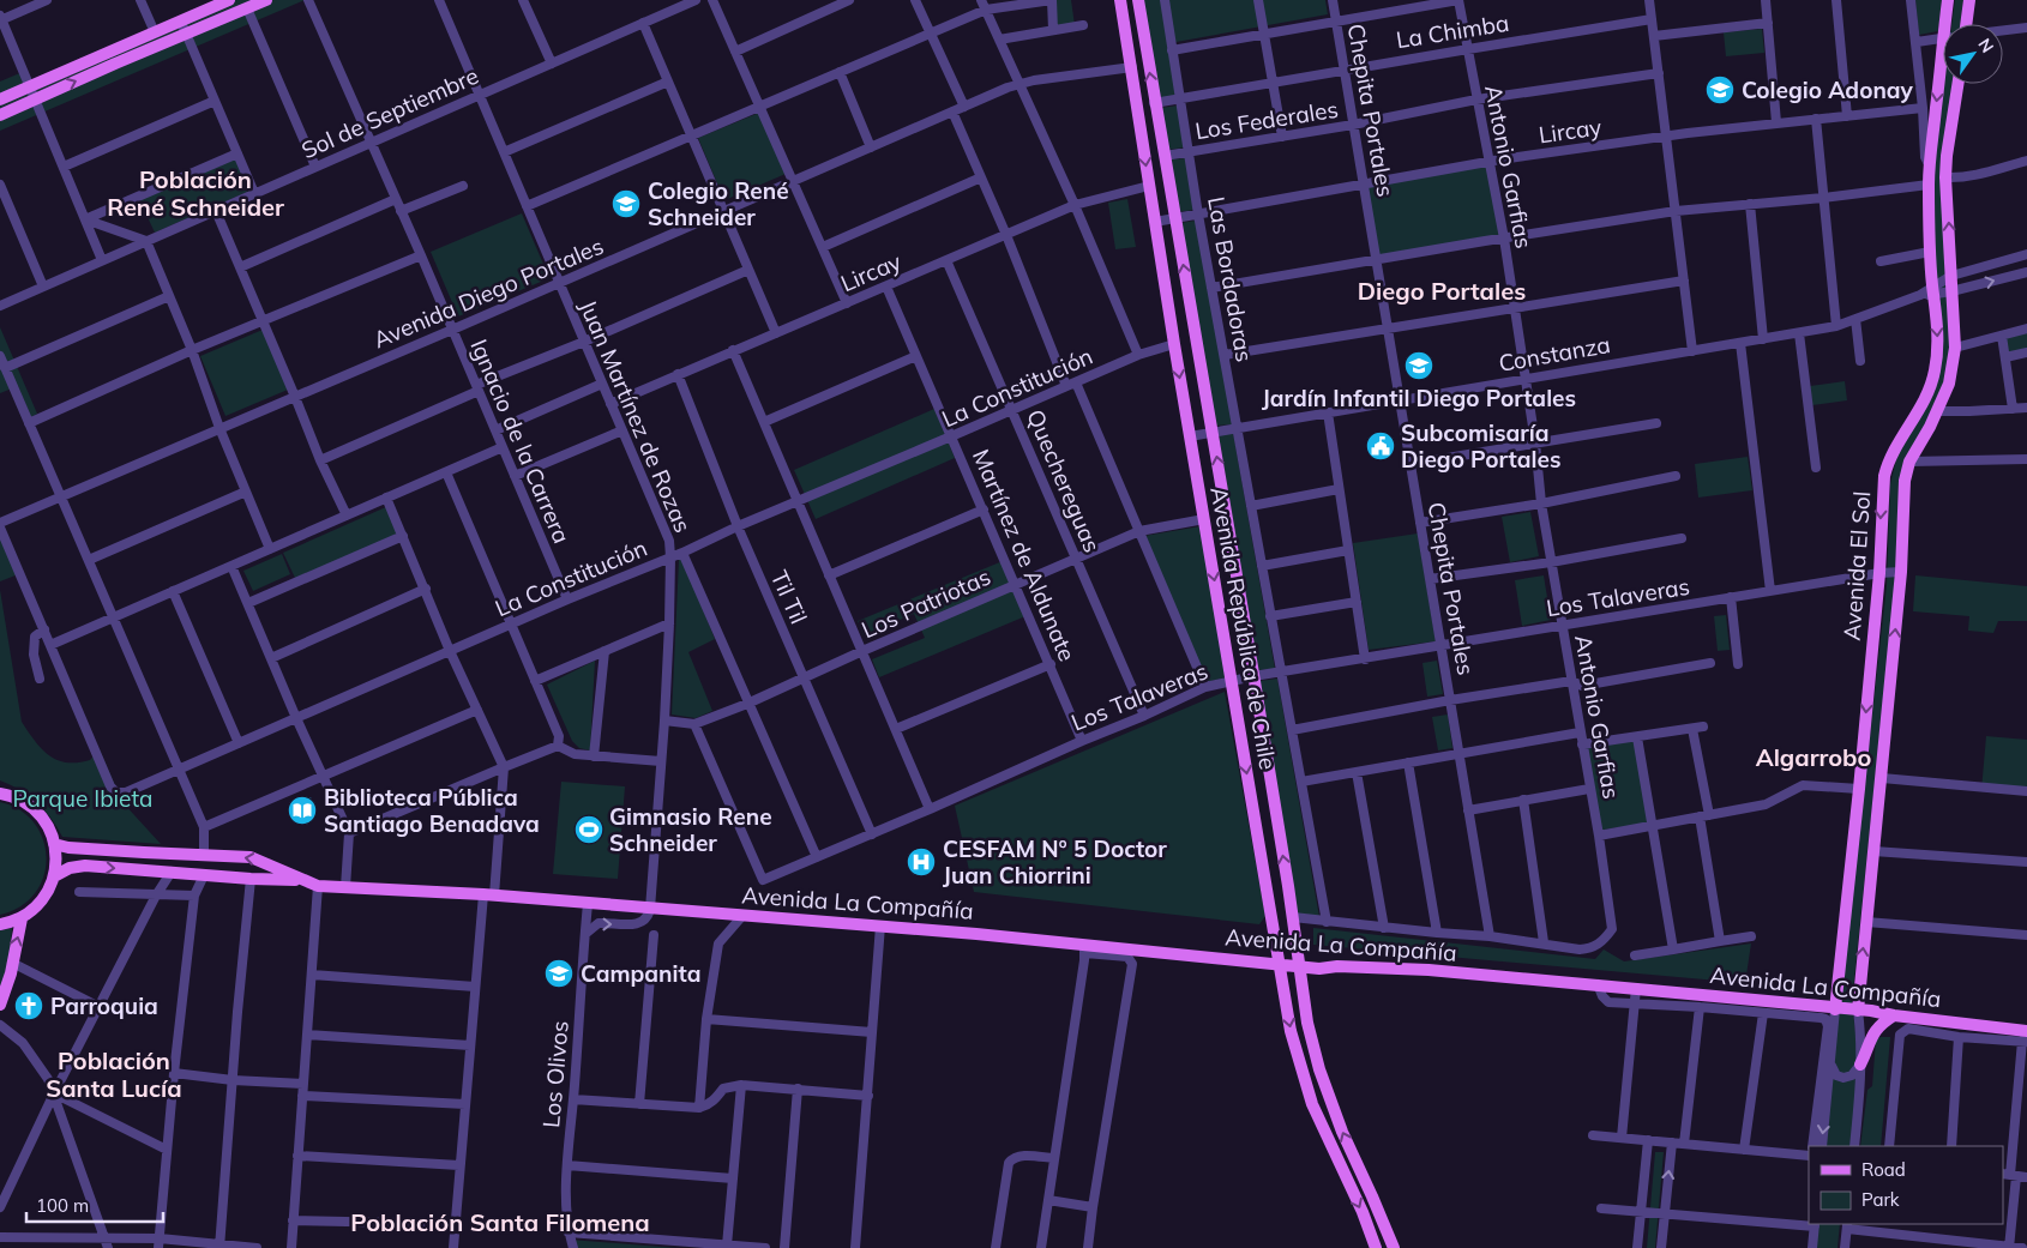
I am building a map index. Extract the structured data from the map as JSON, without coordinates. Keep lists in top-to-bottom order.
{
  "streets": {
    "main road": ["Avenida El Sol", "Avenida República de Chile", "Avenida La Compañía"],
    "street": [
      "La Chimba",
      "Chepita Portales",
      "Sol de Septiembre",
      "Los Federales",
      "Lircay",
      "Antonio Garfias",
      "Las Bordadoras",
      "Avenida Diego Portales",
      "Constanza",
      "La Constitución",
      "Juan Martínez de Rozas",
      "Ignacio de la Carrera",
      "Quechereguas",
      "Martínez de Aldunate",
      "Til Til",
      "Los Talaveras",
      "Los Patriotas",
      "Los Olivos"
    ]
  },
  "crossings": [
    ["La Chimba", "Chepita Portales"],
    ["La Chimba", "Antonio Garfias"],
    ["La Chimba", "Las Bordadoras"],
    ["La Chimba", "Avenida República de Chile"],
    ["Chepita Portales", "Los Federales"],
    ["Chepita Portales", "Lircay"],
    ["Chepita Portales", "Constanza"],
    ["Chepita Portales", "Los Talaveras"],
    ["Sol de Septiembre", "Juan Martínez de Rozas"],
    ["Sol de Septiembre", "Ignacio de la Carrera"],
    ["Los Federales", "Antonio Garfias"],
    ["Los Federales", "Las Bordadoras"],
    ["Los Federales", "Avenida República de Chile"],
    ["Lircay", "Antonio Garfias"],
    ["Lircay", "Las Bordadoras"],
    ["Lircay", "Juan Martínez de Rozas"],
    ["Lircay", "Quechereguas"],
    ["Lircay", "Martínez de Aldunate"],
    ["Lircay", "Til Til"],
    ["Lircay", "Avenida República de Chile"],
    ["Antonio Garfias", "Constanza"],
    ["Antonio Garfias", "Los Talaveras"],
    ["Las Bordadoras", "Constanza"],
    ["Las Bordadoras", "Los Talaveras"],
    ["Avenida Diego Portales", "Juan Martínez de Rozas"],
    ["Avenida Diego Portales", "Ignacio de la Carrera"],
    ["Avenida Diego Portales", "Avenida República de Chile"],
    ["Constanza", "Avenida El Sol"],
    ["Constanza", "Avenida República de Chile"],
    ["La Constitución", "Juan Martínez de Rozas"],
    ["La Constitución", "Ignacio de la Carrera"],
    ["La Constitución", "Quechereguas"],
    ["La Constitución", "Martínez de Aldunate"],
    ["La Constitución", "Til Til"],
    ["La Constitución", "Avenida República de Chile"],
    ["Juan Martínez de Rozas", "Los Patriotas"],
    ["Juan Martínez de Rozas", "Avenida La Compañía"],
    ["Quechereguas", "Los Talaveras"],
    ["Quechereguas", "Los Patriotas"],
    ["Martínez de Aldunate", "Los Talaveras"],
    ["Martínez de Aldunate", "Los Patriotas"],
    ["Avenida El Sol", "Los Talaveras"],
    ["Avenida El Sol", "Avenida La Compañía"],
    ["Til Til", "Los Talaveras"],
    ["Til Til", "Los Patriotas"],
    ["Los Talaveras", "Los Patriotas"],
    ["Los Talaveras", "Avenida República de Chile"],
    ["Los Patriotas", "Avenida República de Chile"],
    ["Avenida República de Chile", "Avenida La Compañía"],
    ["Avenida La Compañía", "Los Olivos"]
  ],
  "districts": [
    "Población René Schneider",
    "Diego Portales",
    "Algarrobo",
    "Población Santa Lucía",
    "Población Santa Filomena"
  ],
  "parks": ["Parque Ibieta"],
  "places": {
    "school or university": [
      "Colegio Adonay",
      "Colegio René Schneider",
      "Jardín Infantil Diego Portales",
      "Campanita"
    ],
    "public building": ["Subcomisaría Diego Portales"],
    "library": ["Biblioteca Pública Santiago Benadava"],
    "sports": ["Gimnasio Rene Schneider"],
    "hospital": ["CESFAM N° 5 Doctor Juan Chiorrini"],
    "church": ["Parroquia"]
  },
  "legend": ["Road", "Park"],
  "scale_bar": "100 m",
  "north": "top right"
}
